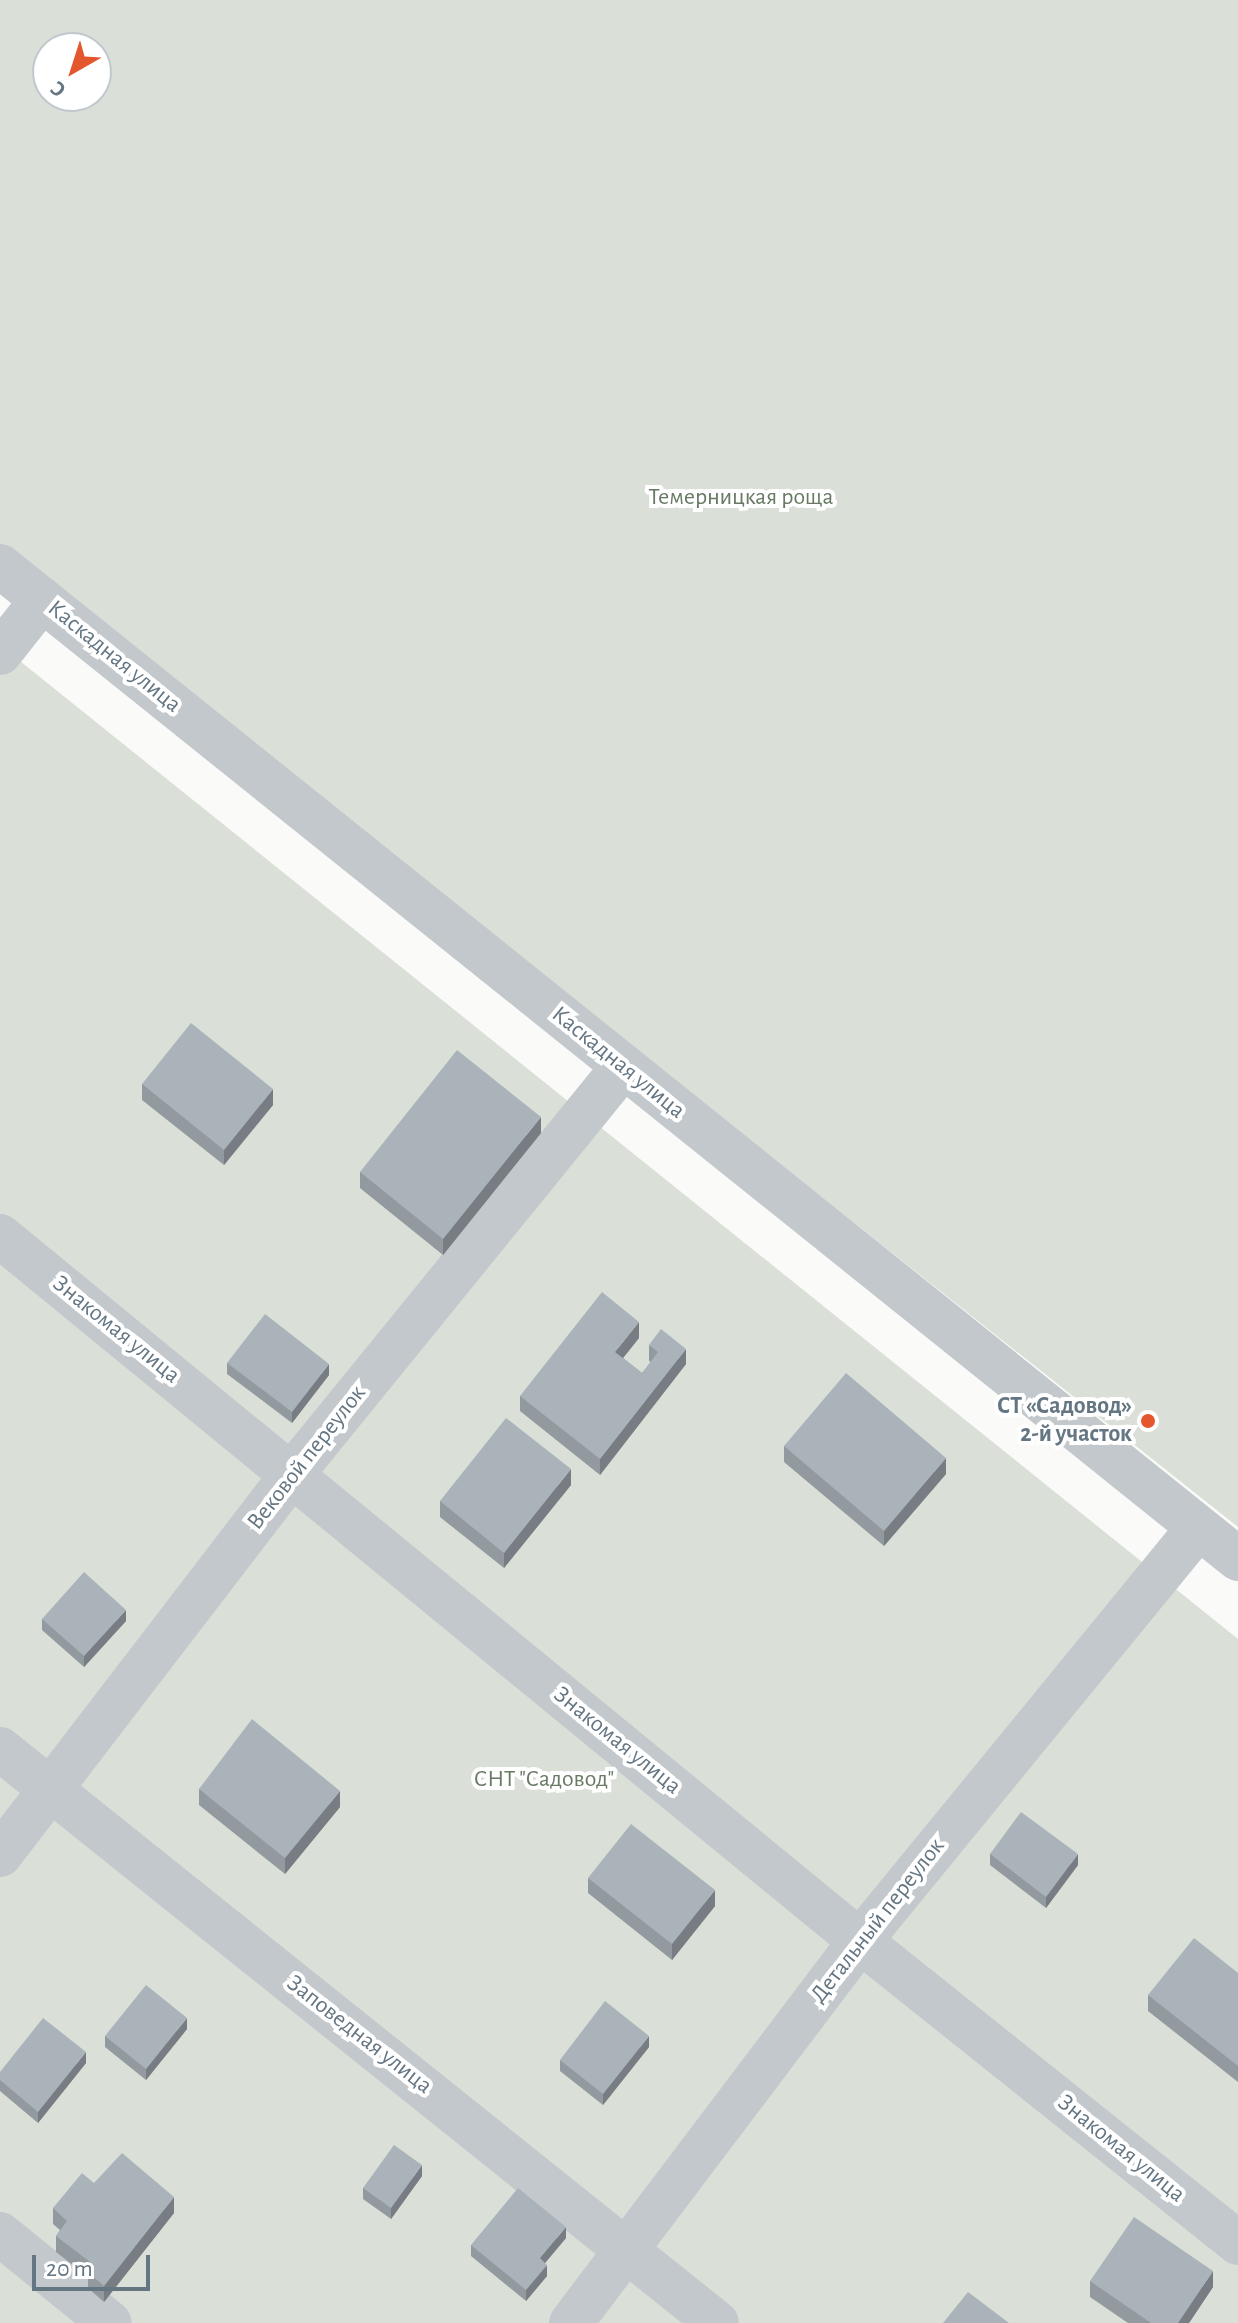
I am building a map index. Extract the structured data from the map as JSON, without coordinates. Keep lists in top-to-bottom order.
{
  "streets": {
    "street": [
      "Каскадная улица",
      "Знакомая улица",
      "Вековой переулок",
      "Детальный переулок",
      "Заповедная улица"
    ]
  },
  "crossings": [
    ["Каскадная улица", "Вековой переулок"],
    ["Каскадная улица", "Детальный переулок"],
    ["Знакомая улица", "Вековой переулок"],
    ["Знакомая улица", "Детальный переулок"],
    ["Вековой переулок", "Заповедная улица"],
    ["Детальный переулок", "Заповедная улица"]
  ],
  "parks": ["Темерницкая роща", "СНТ \"Садовод\""],
  "places": ["СТ «Садовод» 2-й участок"],
  "scale_bar": "20 m",
  "north": "bottom left"
}
